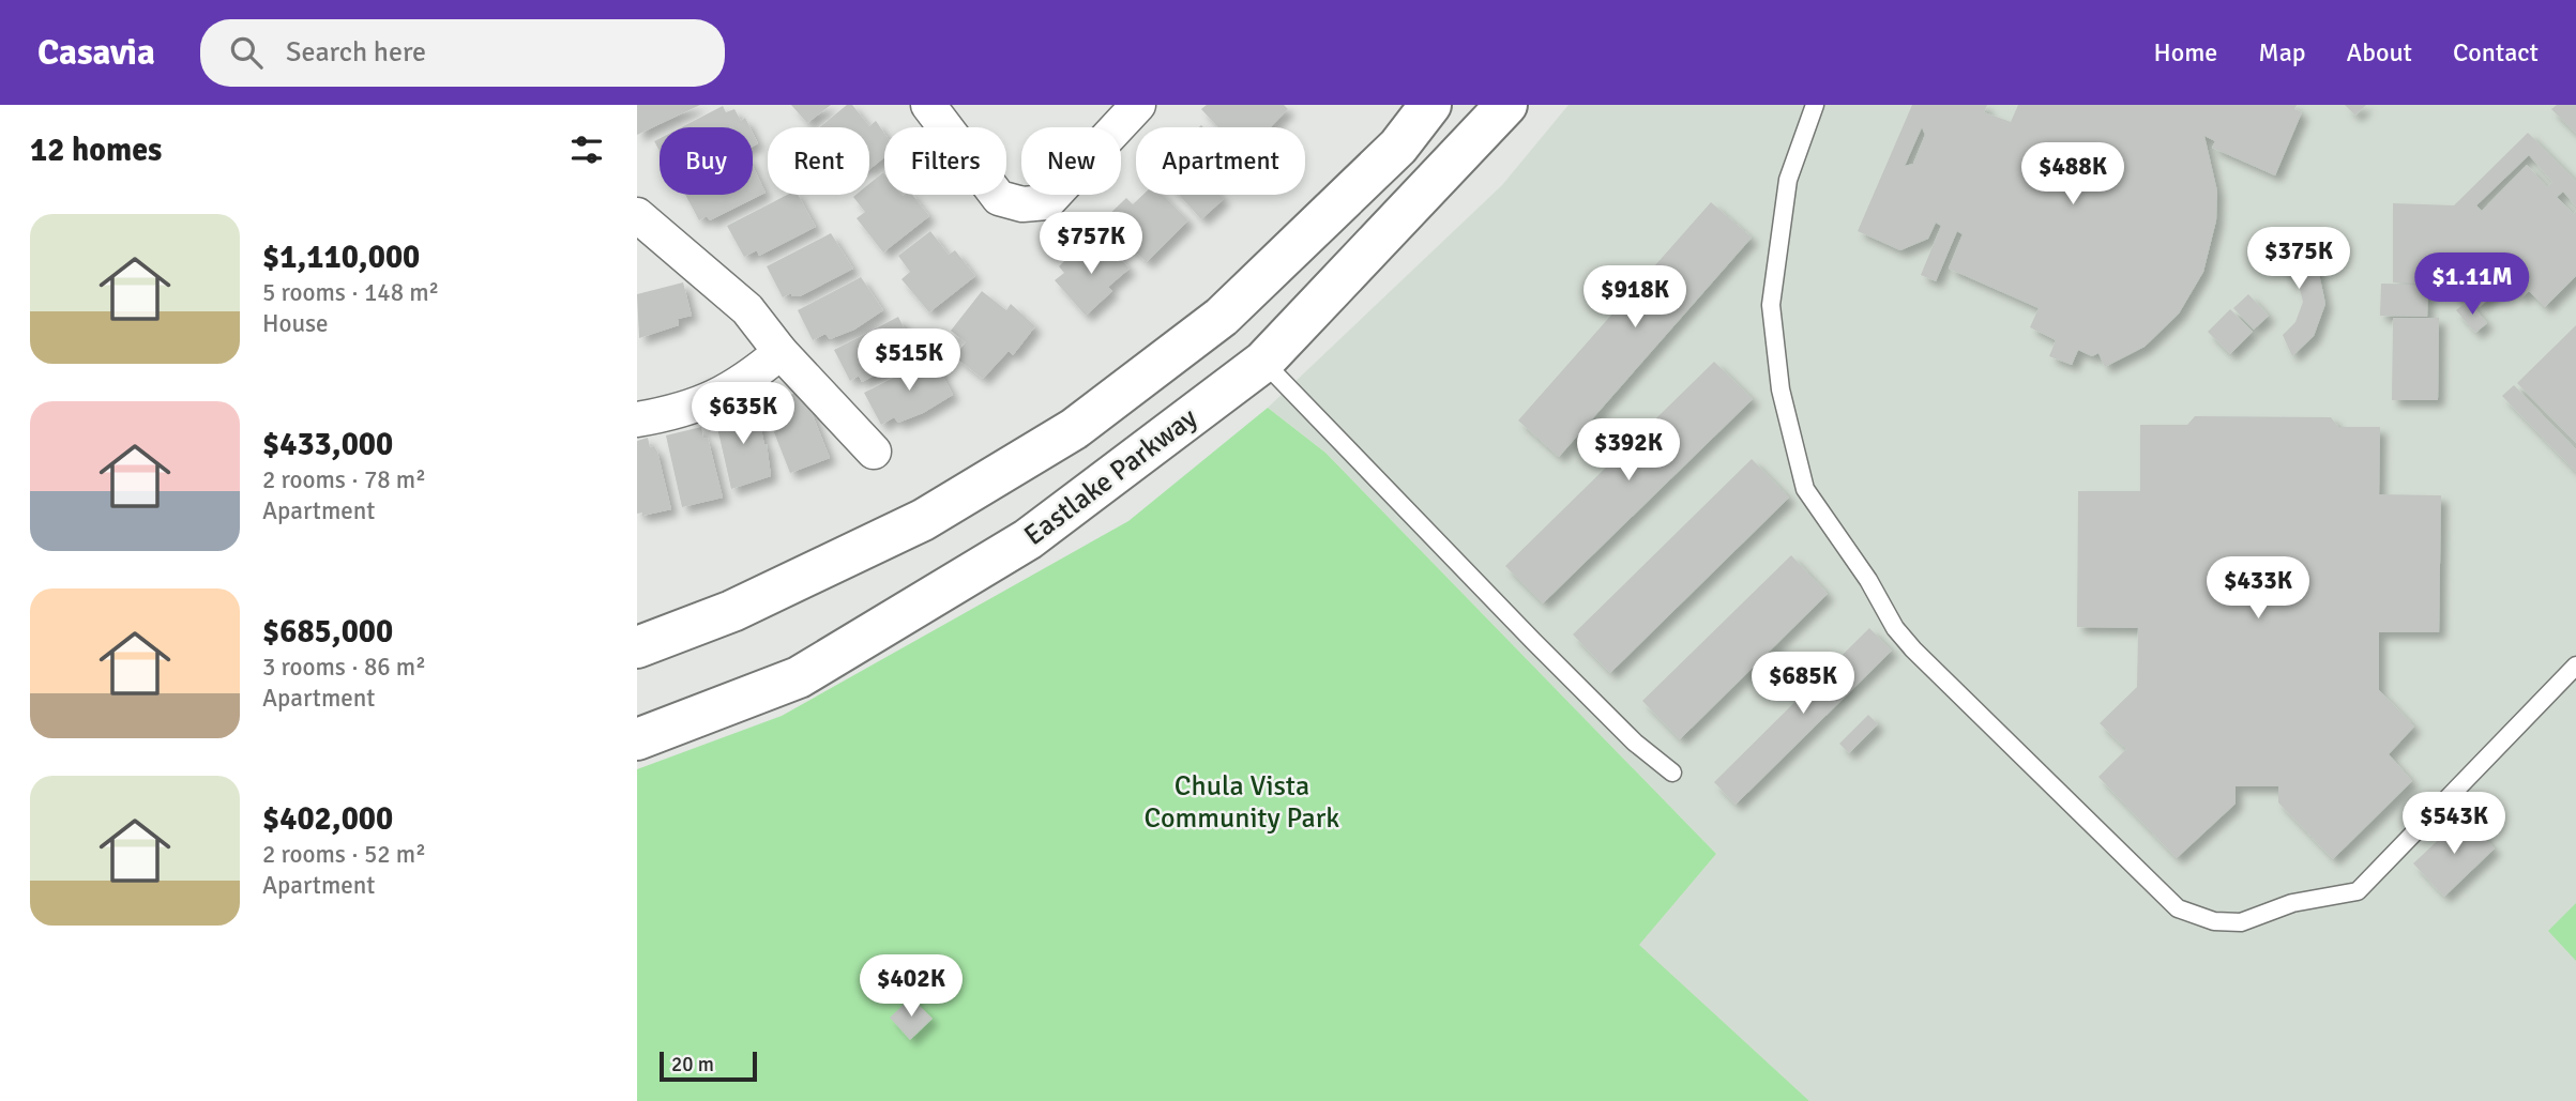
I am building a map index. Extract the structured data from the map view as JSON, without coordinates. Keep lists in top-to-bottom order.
{
  "streets": {
    "main road": ["Eastlake Parkway"]
  },
  "parks": ["Chula Vista Community Park"],
  "scale_bar": "20 m",
  "page": {
    "header": "Casavia",
    "search": "Search here",
    "nav": [
      "Home",
      "Map",
      "About",
      "Contact"
    ],
    "heading": "12 homes",
    "chip": [
      "Buy",
      "Rent",
      "Filters",
      "New",
      "Apartment"
    ],
    "price": [
      "$488K",
      "$757K",
      "$375K",
      "$1.11M",
      "$918K",
      "$515K",
      "$635K",
      "$392K",
      "$433K",
      "$685K",
      "$543K",
      "$402K"
    ],
    "list": [
      {
        "name": "$1,110,000",
        "note": "5 rooms · 148 m² · House"
      },
      {
        "name": "$433,000",
        "note": "2 rooms · 78 m² · Apartment"
      },
      {
        "name": "$685,000",
        "note": "3 rooms · 86 m² · Apartment"
      },
      {
        "name": "$402,000",
        "note": "2 rooms · 52 m² · Apartment"
      }
    ],
    "scale": "20 m"
  }
}
